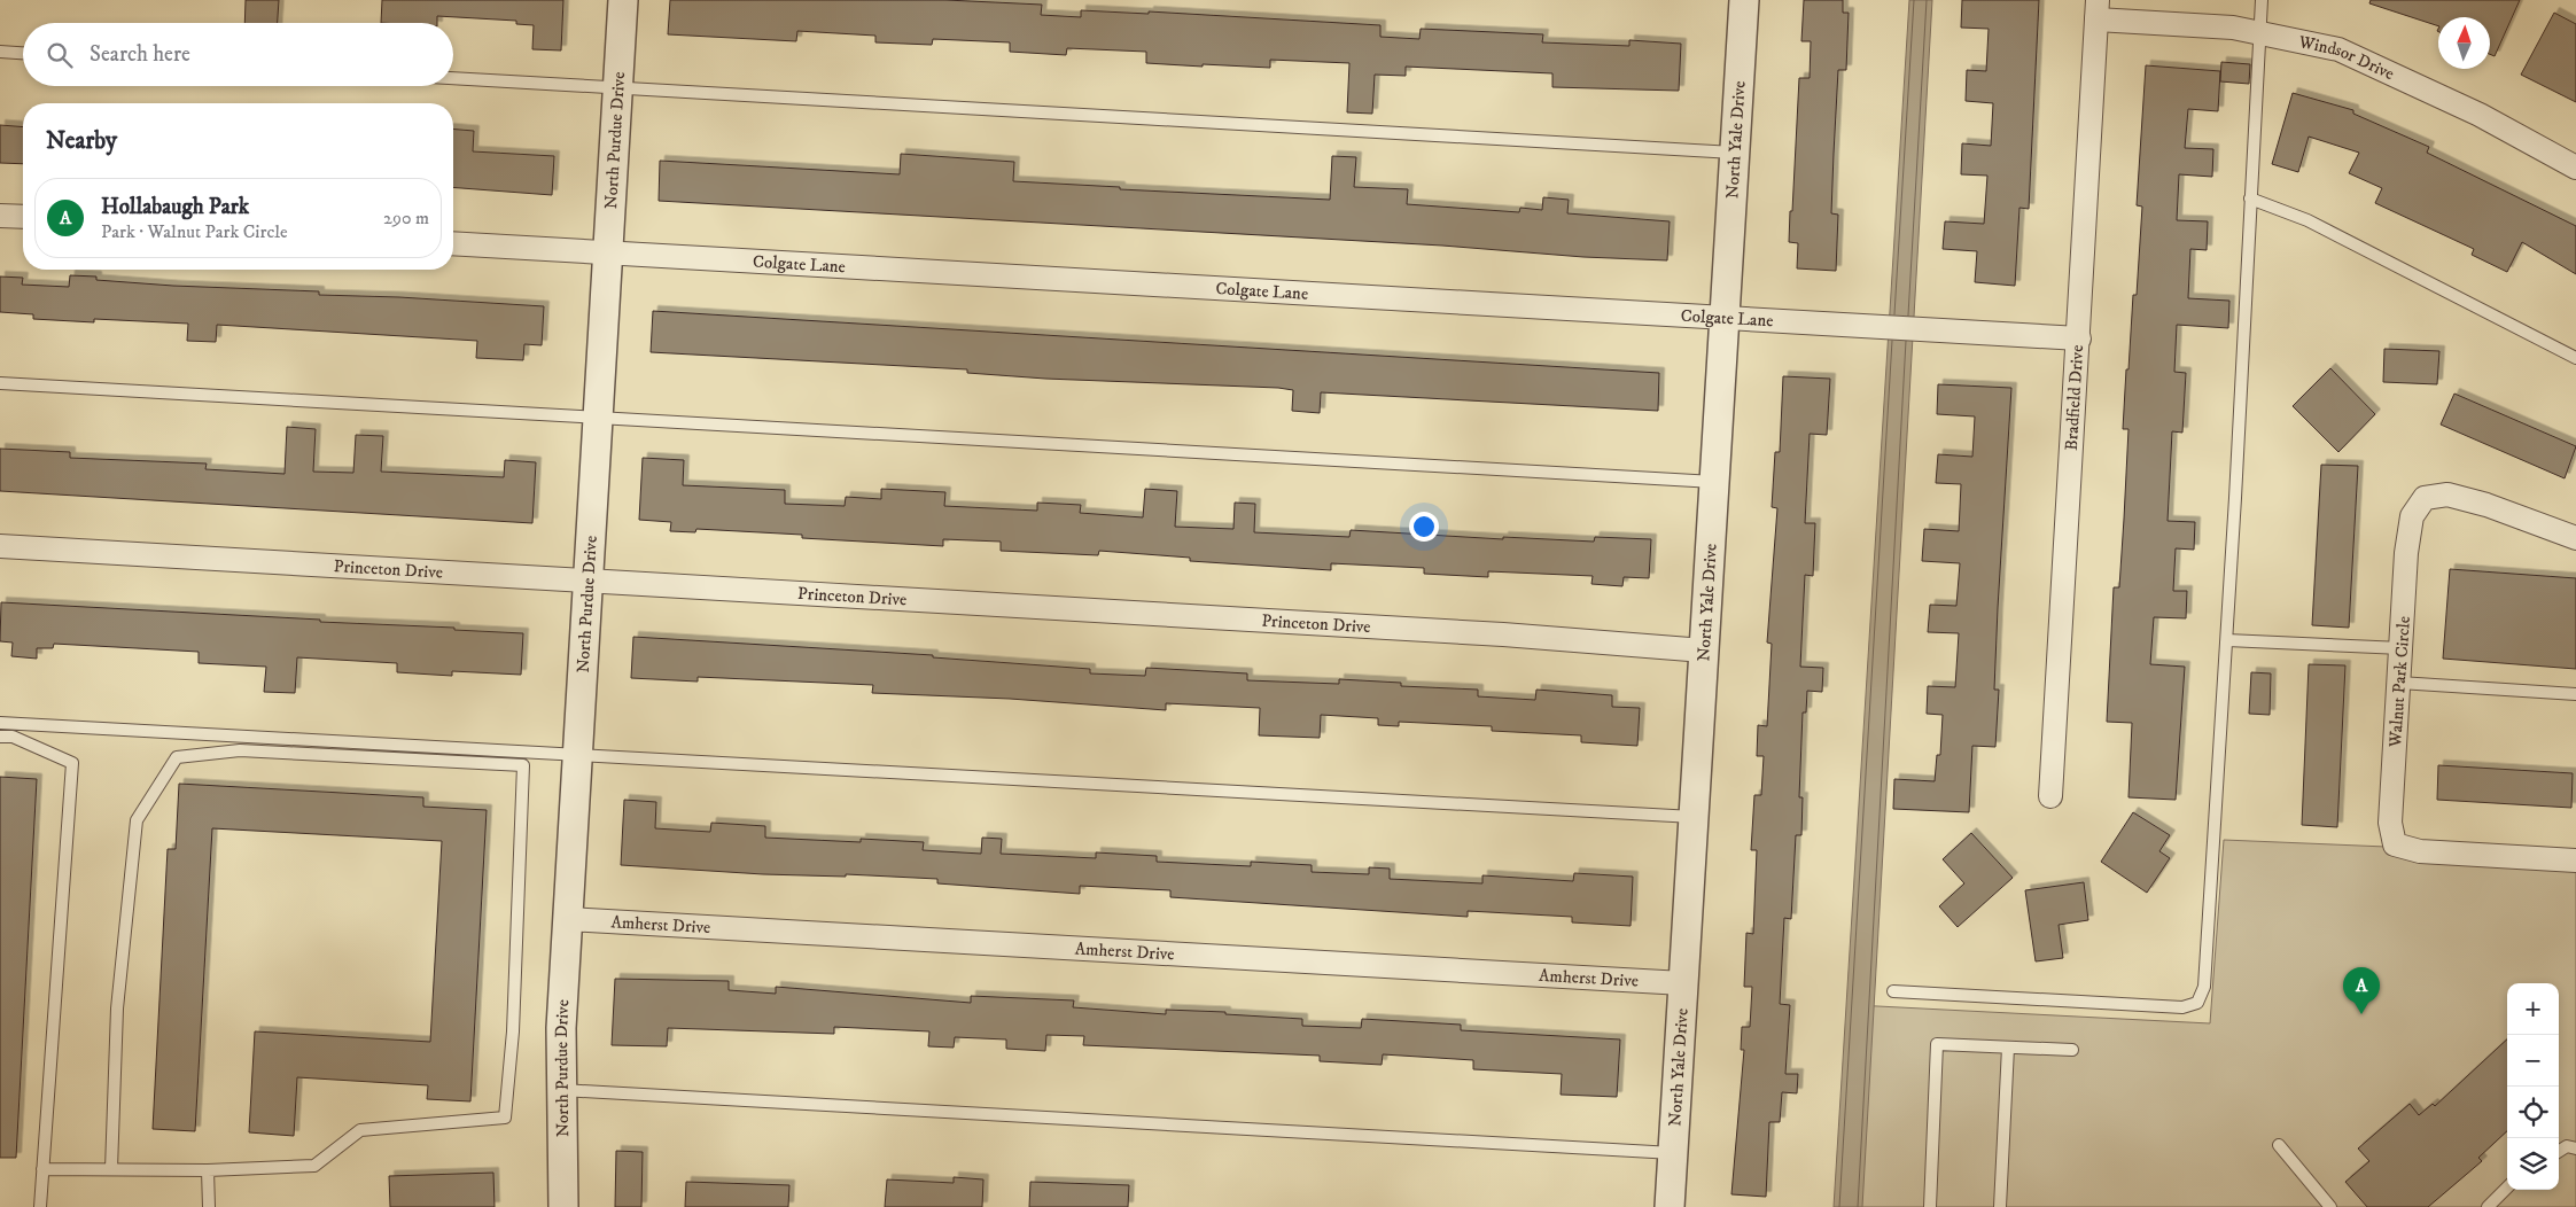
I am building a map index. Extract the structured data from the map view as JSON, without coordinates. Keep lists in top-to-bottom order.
{
  "streets": {
    "street": [
      "Windsor Drive",
      "North Purdue Drive",
      "North Yale Drive",
      "Colgate Lane",
      "Bradfield Drive",
      "Princeton Drive",
      "Walnut Park Circle",
      "Amherst Drive"
    ]
  },
  "crossings": [
    ["Windsor Drive", "Bradfield Drive"],
    ["North Purdue Drive", "Colgate Lane"],
    ["North Purdue Drive", "Princeton Drive"],
    ["North Purdue Drive", "Amherst Drive"],
    ["North Yale Drive", "Colgate Lane"],
    ["North Yale Drive", "Princeton Drive"],
    ["North Yale Drive", "Amherst Drive"],
    ["Colgate Lane", "Bradfield Drive"]
  ],
  "north": "top",
  "page": {
    "search": "Search here",
    "heading": "Nearby",
    "list": [
      {
        "mark": "A",
        "name": "Hollabaugh Park",
        "note": "Park · Walnut Park Circle",
        "value": "290 m"
      }
    ],
    "pins": "A",
    "map_buttons": ["+", "−"]
  }
}
